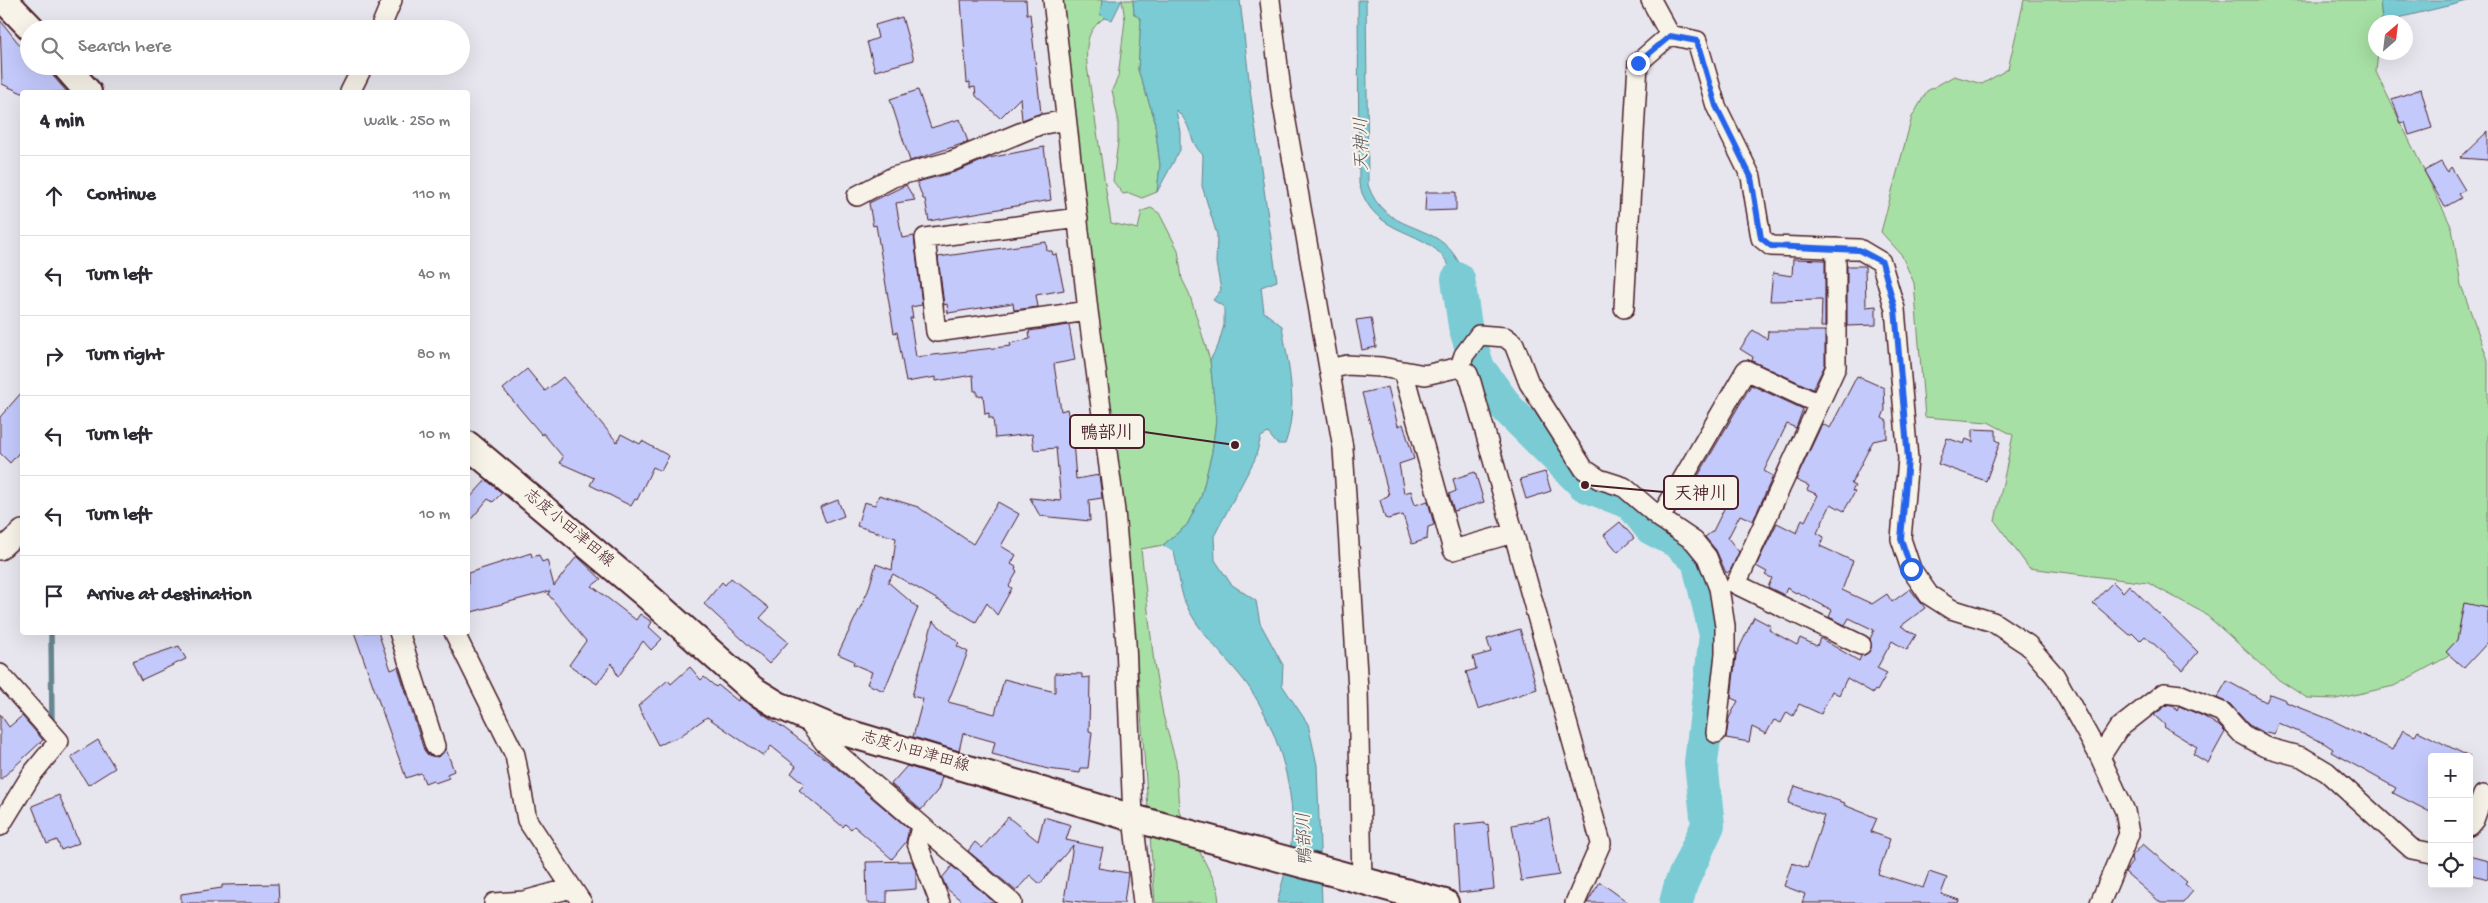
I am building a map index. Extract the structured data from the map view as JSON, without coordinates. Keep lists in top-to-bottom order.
{
  "streets": {
    "main road": ["志度小田津田線"]
  },
  "water": ["天神川", "鴨部川"],
  "places": ["鴨部川", "天神川"],
  "north": "top right",
  "page": {
    "search": "Search here",
    "heading": ["4 min", "Walk · 250 m"],
    "list": [
      ["Continue", "110 m"],
      ["Turn left", "40 m"],
      ["Turn right", "80 m"],
      ["Turn left", "10 m"],
      ["Turn left", "10 m"],
      "Arrive at destination"
    ],
    "map_buttons": ["+", "−"]
  }
}
